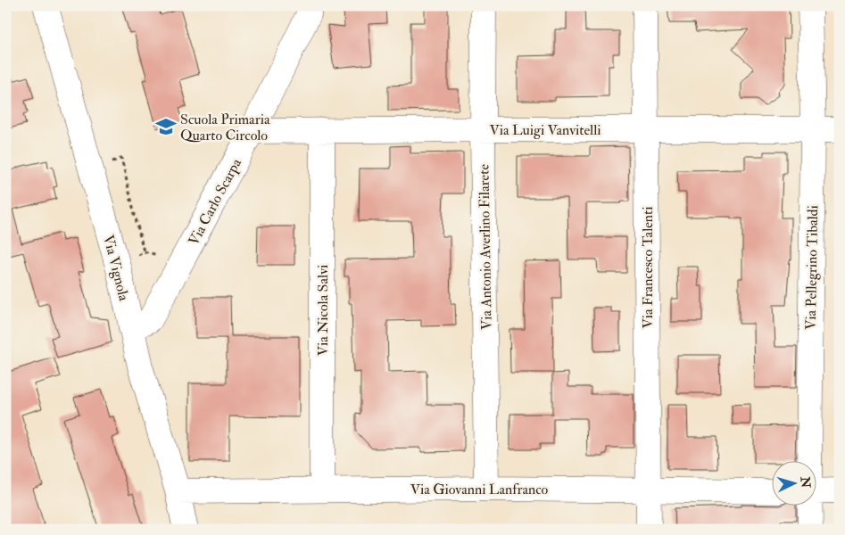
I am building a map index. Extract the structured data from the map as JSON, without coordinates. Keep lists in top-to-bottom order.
{
  "streets": {
    "street": [
      "Via Luigi Vanvitelli",
      "Via Carlo Scarpa",
      "Via Antonio Averlino Filarete",
      "Via Vignola",
      "Via Francesco Talenti",
      "Via Pellegrino Tibaldi",
      "Via Nicola Salvi",
      "Via Giovanni Lanfranco"
    ]
  },
  "crossings": [
    ["Via Luigi Vanvitelli", "Via Carlo Scarpa"],
    ["Via Luigi Vanvitelli", "Via Antonio Averlino Filarete"],
    ["Via Luigi Vanvitelli", "Via Francesco Talenti"],
    ["Via Luigi Vanvitelli", "Via Pellegrino Tibaldi"],
    ["Via Luigi Vanvitelli", "Via Nicola Salvi"],
    ["Via Carlo Scarpa", "Via Vignola"],
    ["Via Antonio Averlino Filarete", "Via Giovanni Lanfranco"],
    ["Via Vignola", "Via Giovanni Lanfranco"],
    ["Via Francesco Talenti", "Via Giovanni Lanfranco"],
    ["Via Nicola Salvi", "Via Giovanni Lanfranco"]
  ],
  "places": {
    "school or university": ["Scuola Primaria Quarto Circolo"]
  },
  "north": "right"
}
